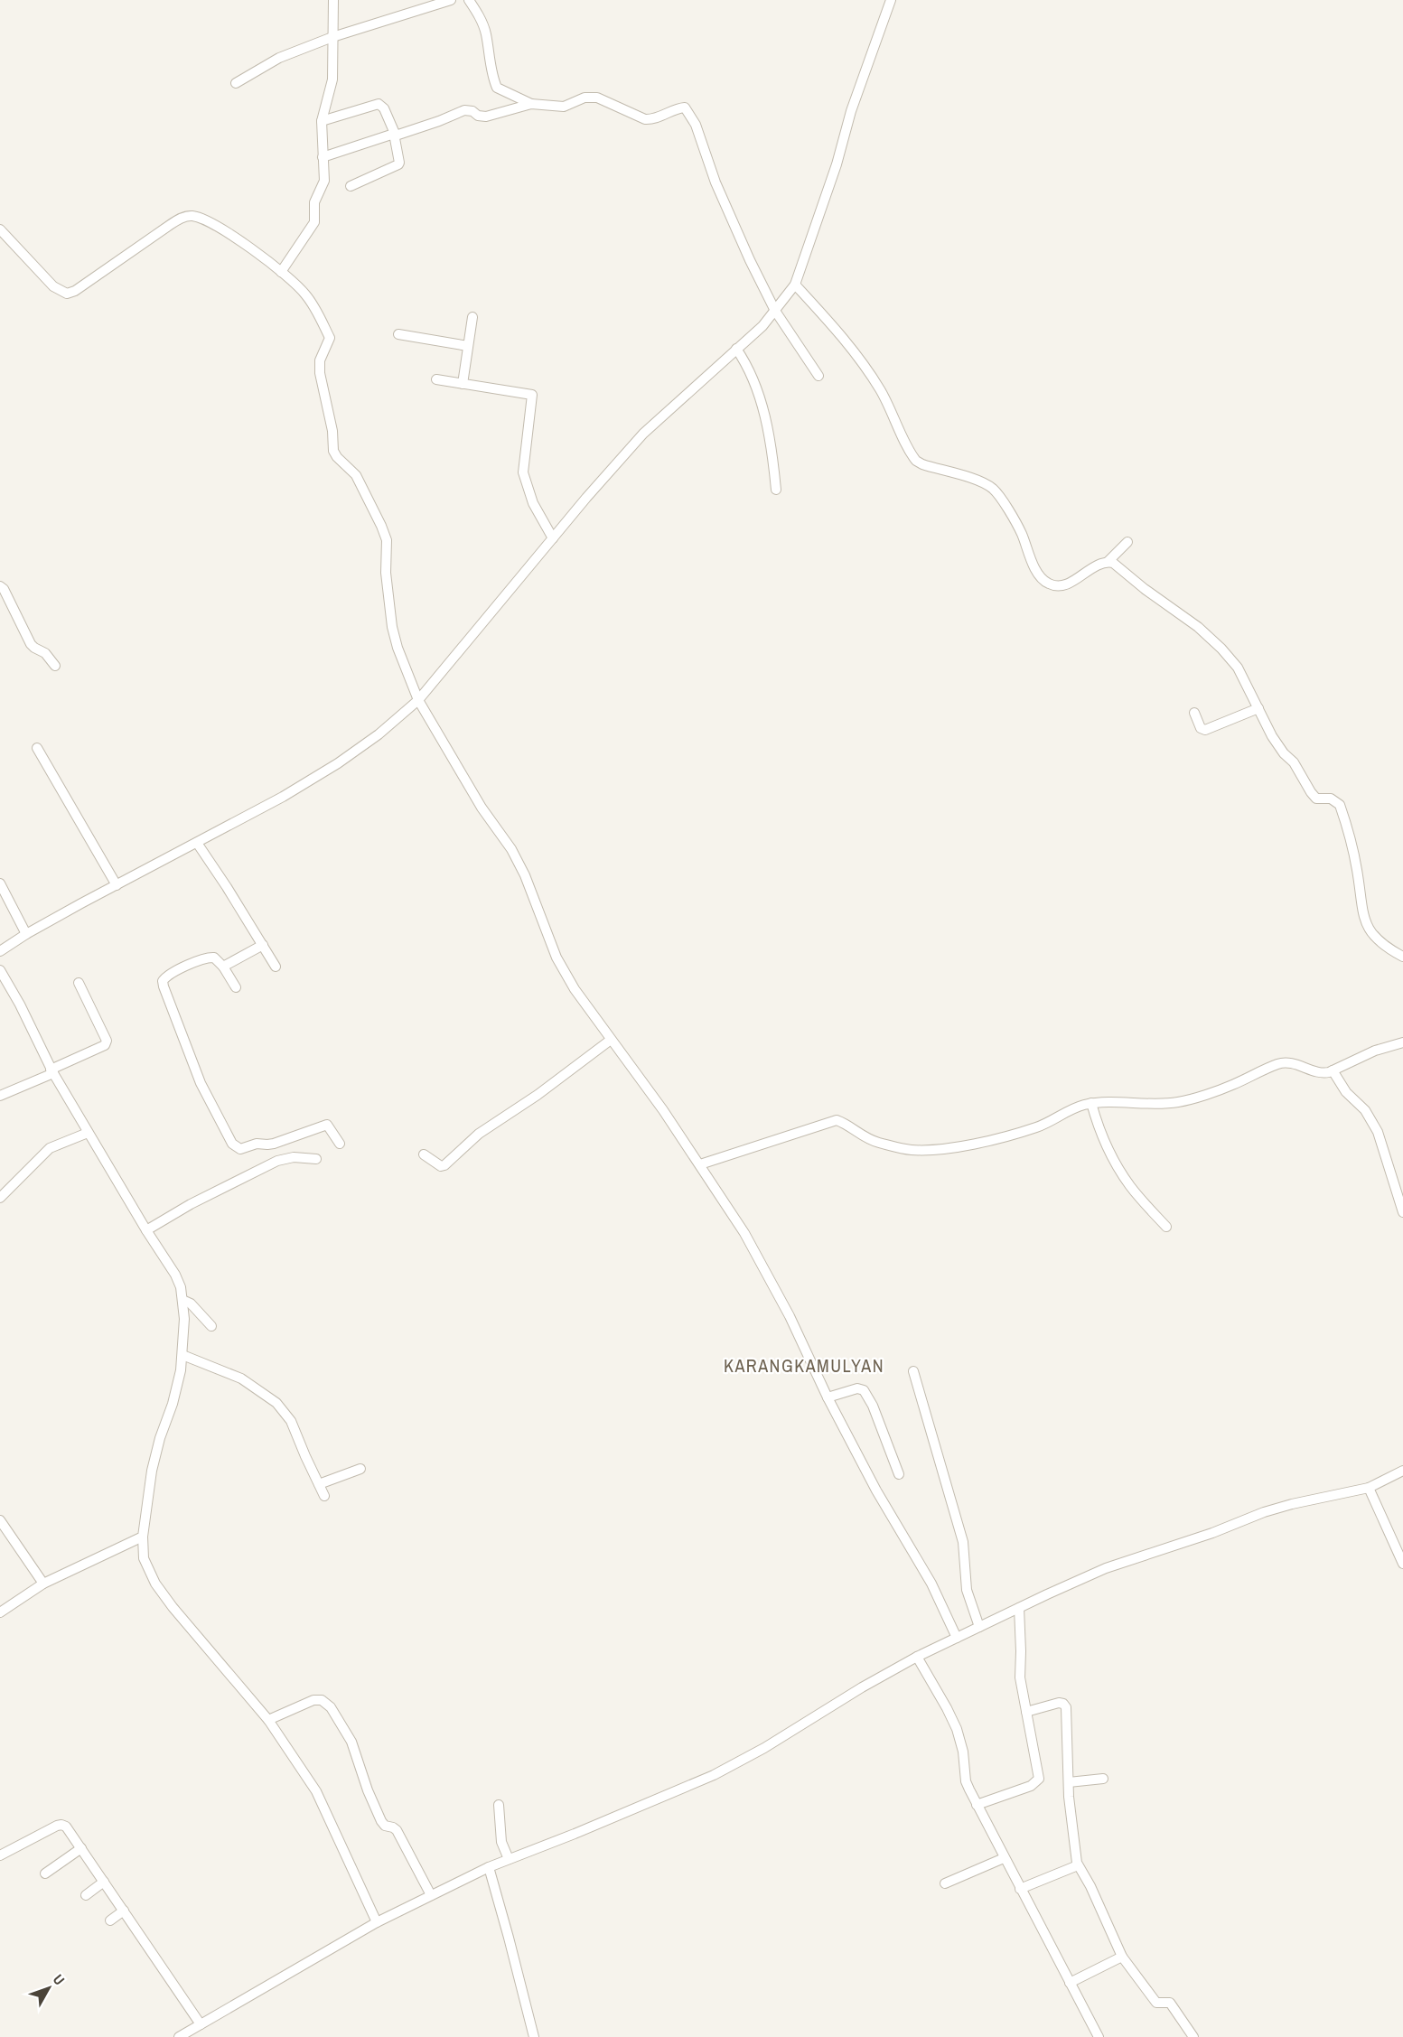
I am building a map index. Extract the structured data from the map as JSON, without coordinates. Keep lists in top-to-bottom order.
{
  "districts": ["KARANGKAMULYAN"],
  "north": "top right"
}
